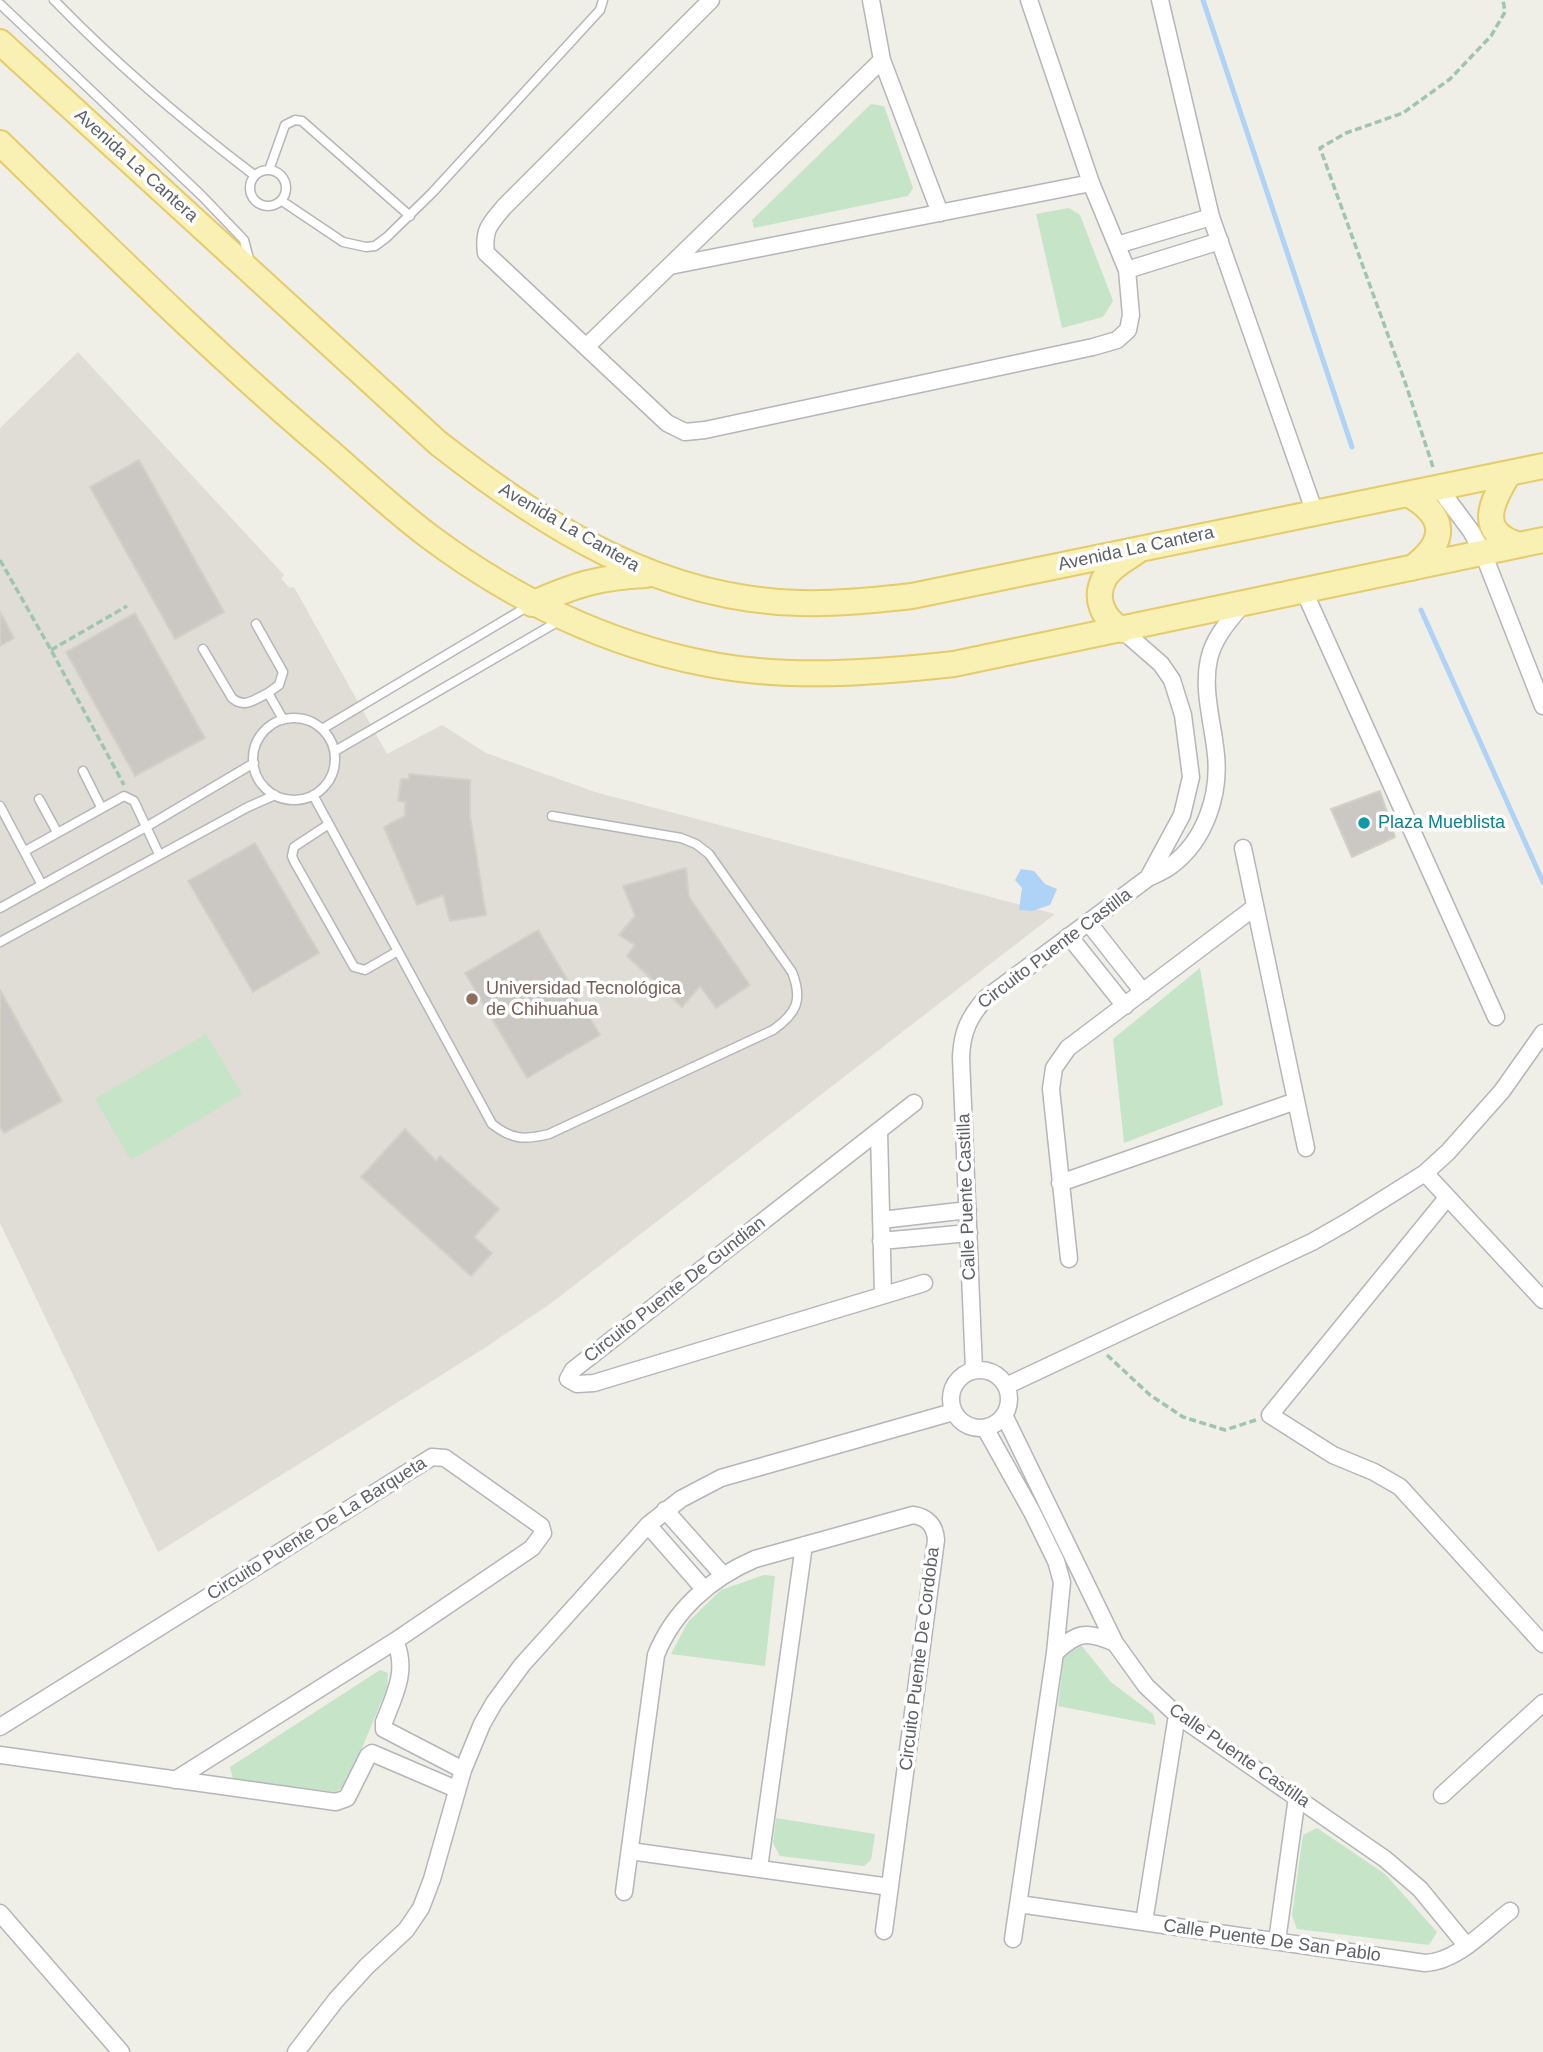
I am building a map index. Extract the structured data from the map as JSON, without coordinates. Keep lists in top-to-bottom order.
{
  "streets": {
    "main road": ["Avenida La Cantera"],
    "street": [
      "Circuito Puente Castilla",
      "Calle Puente Castilla",
      "Circuito Puente De Gundian",
      "Circuito Puente De La Barqueta",
      "Circuito Puente De Cordoba",
      "Calle Puente De San Pablo"
    ]
  },
  "crossings": [
    ["Circuito Puente Castilla", "Calle Puente Castilla"],
    ["Calle Puente Castilla", "Calle Puente De San Pablo"]
  ],
  "places": ["Plaza Mueblista", "Universidad Tecnológica de Chihuahua"]
}
